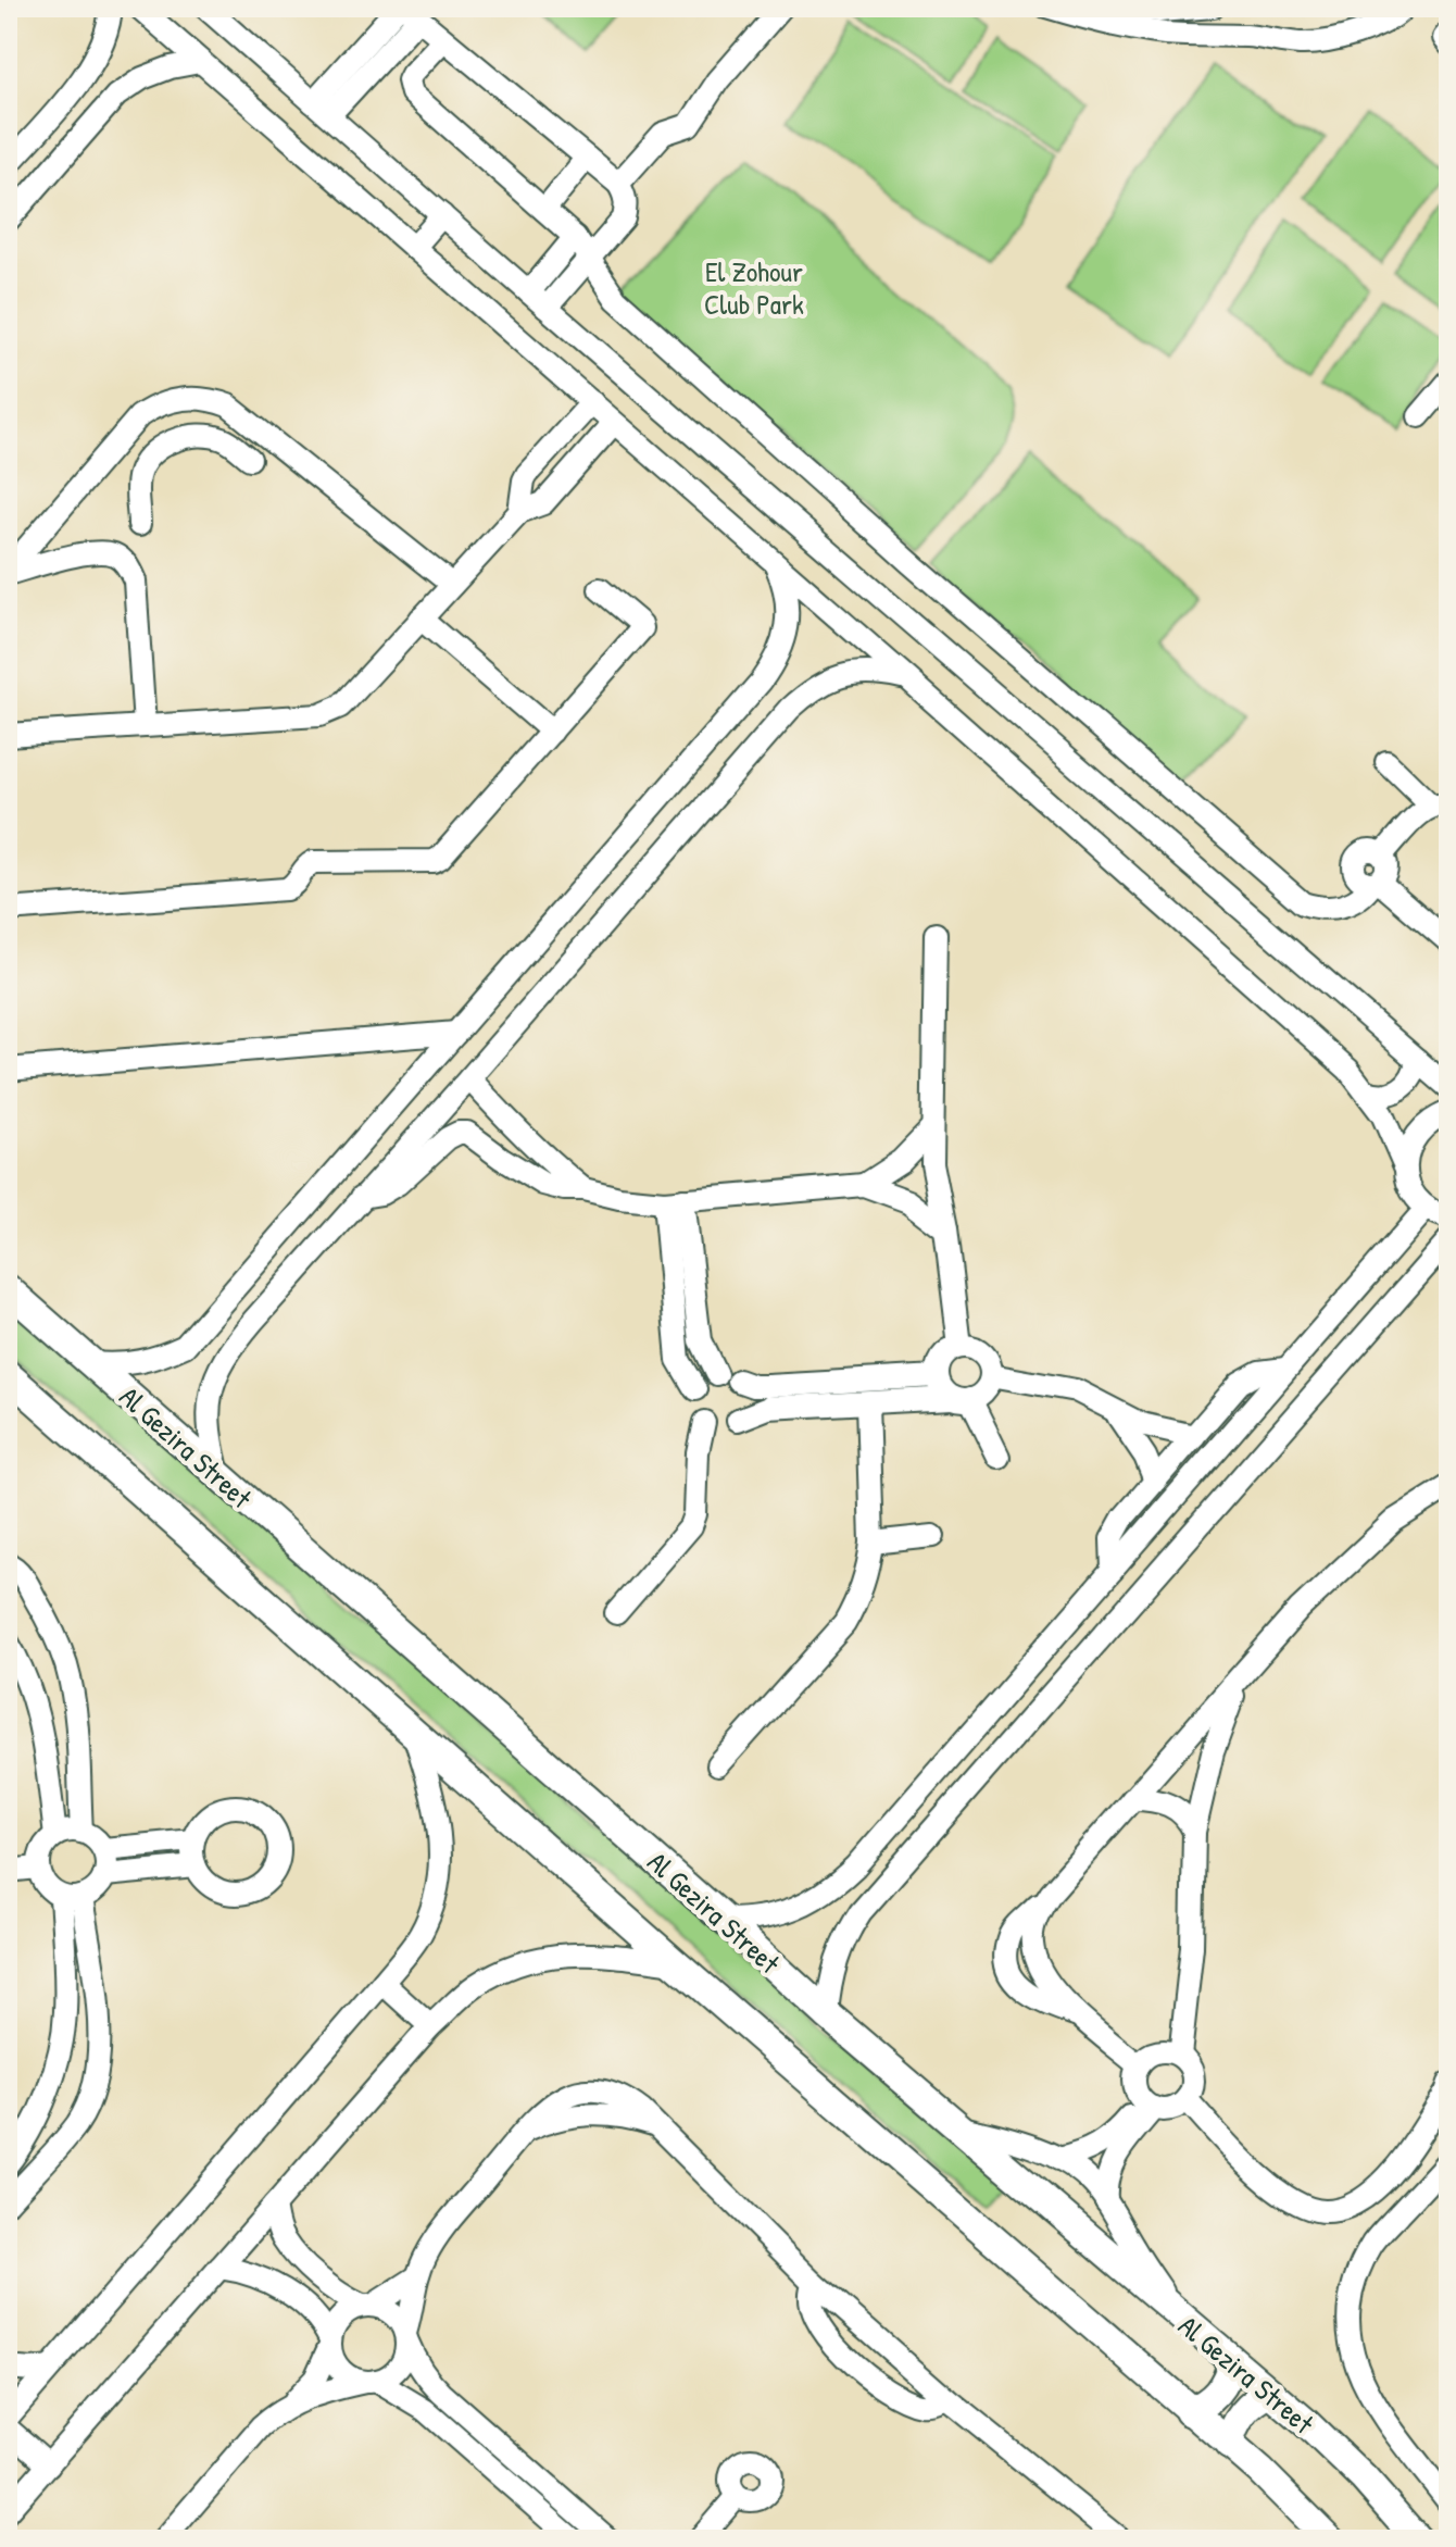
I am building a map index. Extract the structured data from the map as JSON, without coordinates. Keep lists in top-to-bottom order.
{
  "streets": {
    "main road": ["Al Gezira Street"]
  },
  "parks": ["El Zohour Club Park"]
}
